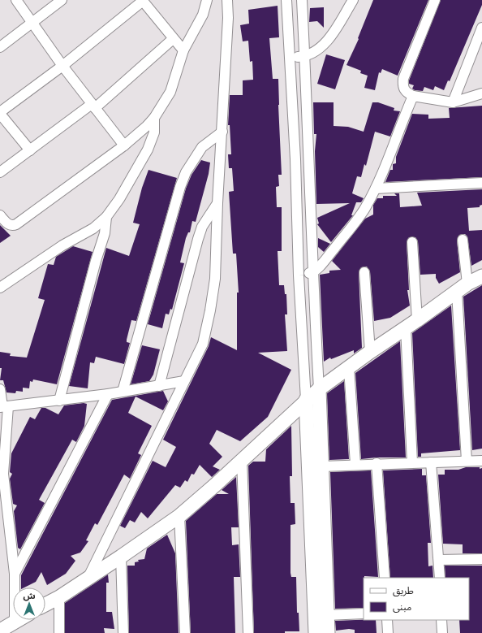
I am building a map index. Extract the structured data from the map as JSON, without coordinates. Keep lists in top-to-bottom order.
{
  "legend": ["طريق", "مبنى"],
  "north": "top"
}
